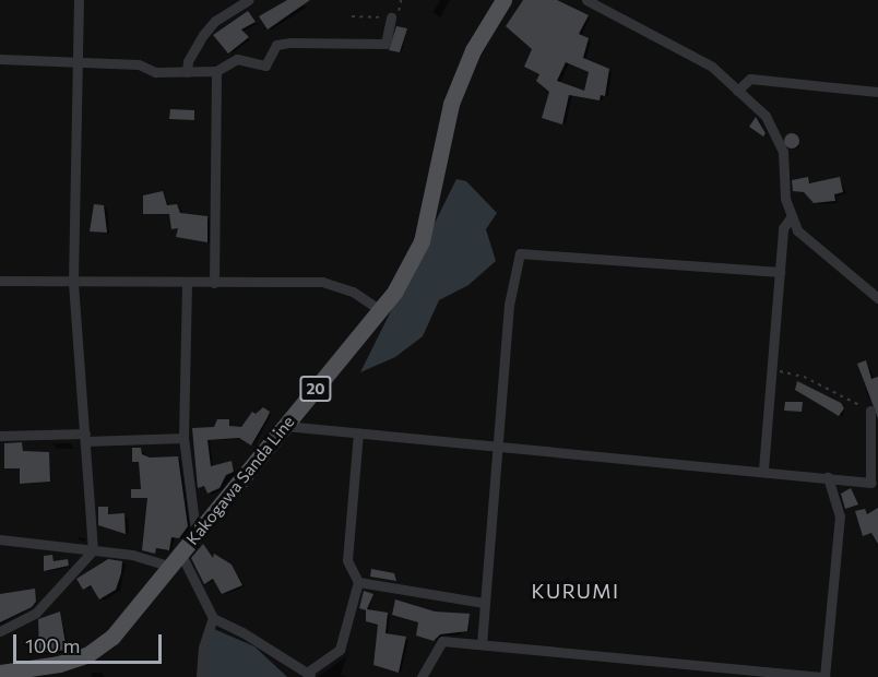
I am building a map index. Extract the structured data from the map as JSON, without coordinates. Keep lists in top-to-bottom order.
{
  "streets": {
    "main road": ["20", "Kakogawa Sanda Line"]
  },
  "districts": ["KURUMI"],
  "scale_bar": "100 m"
}
